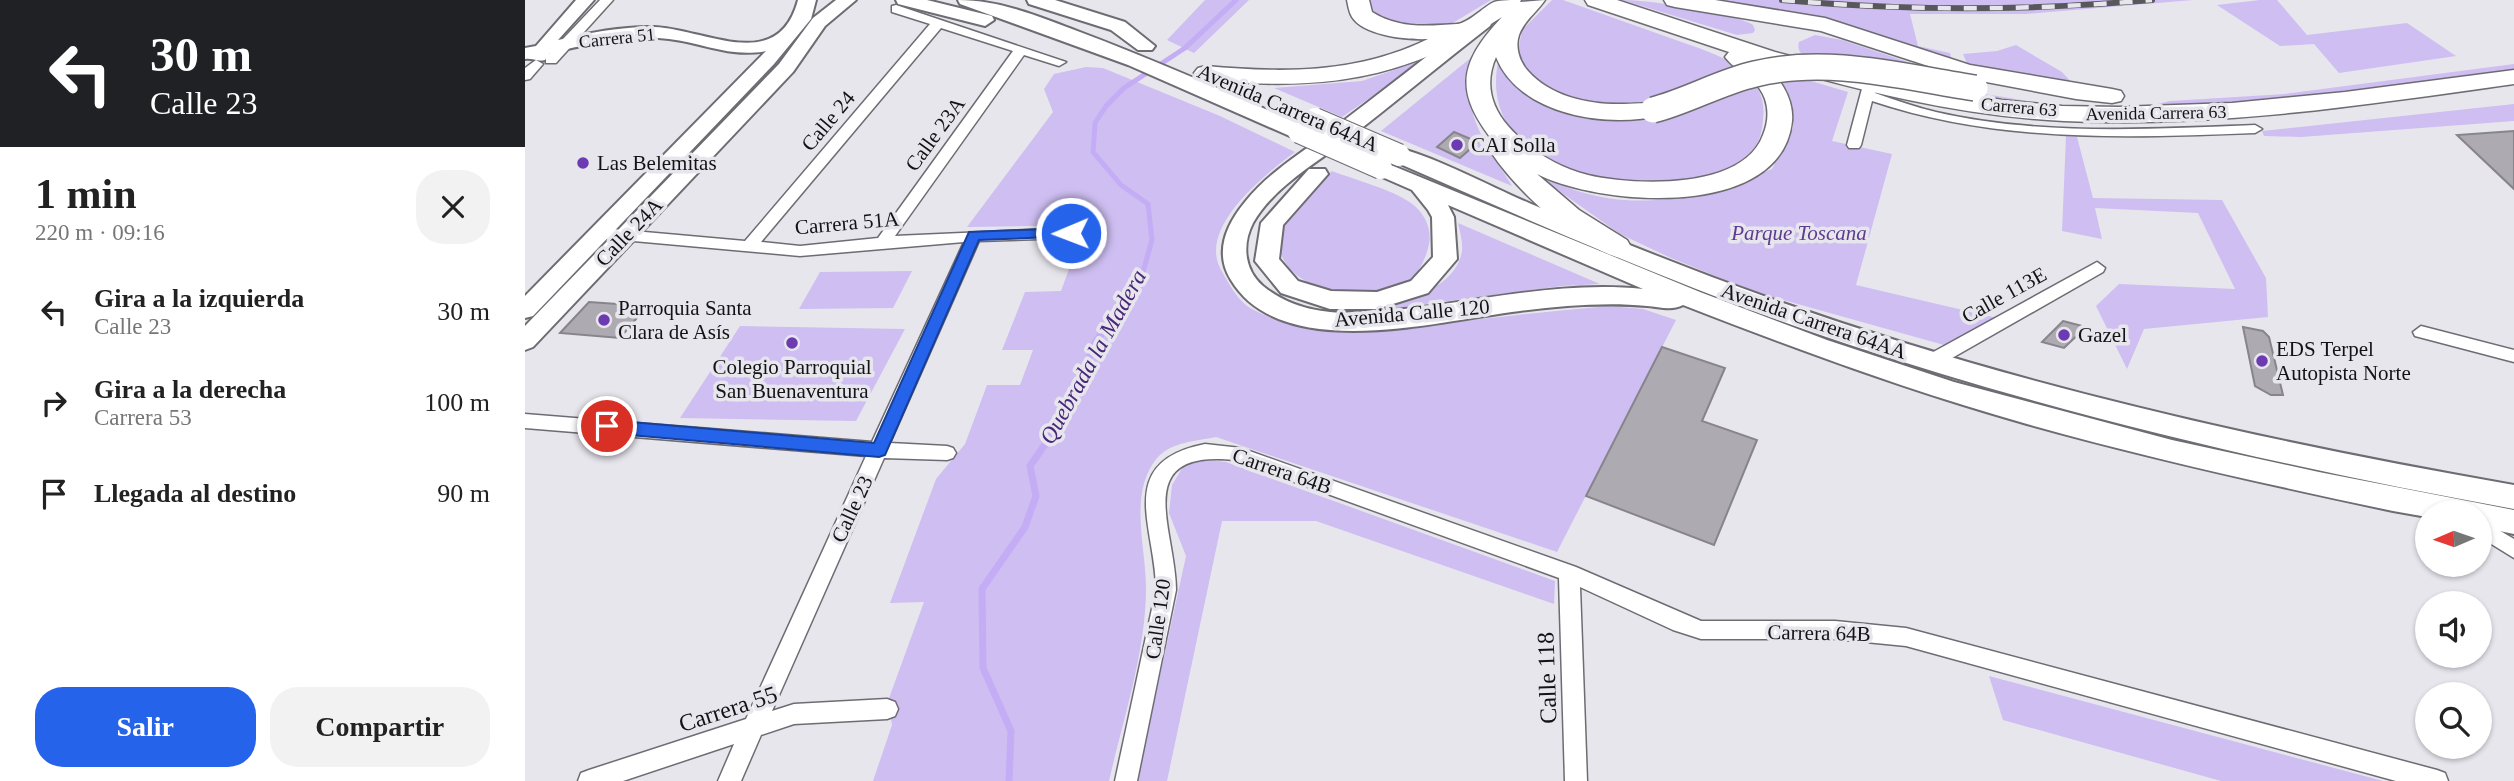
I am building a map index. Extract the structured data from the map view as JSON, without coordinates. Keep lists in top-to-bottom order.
{
  "streets": {
    "highway": ["Avenida Carrera 63"],
    "main road": [
      "Carrera 51",
      "Avenida Carrera 64AA",
      "Calle 24A",
      "Avenida Calle 120"
    ],
    "street": [
      "Carrera 63",
      "Calle 24",
      "Calle 23A",
      "Carrera 51A",
      "Calle 113E",
      "Carrera 64B",
      "Calle 23",
      "Calle 120",
      "Calle 118",
      "Carrera 55"
    ]
  },
  "crossings": [
    ["Carrera 51", "Calle 24A"],
    ["Carrera 63", "Avenida Carrera 63"],
    ["Avenida Carrera 64AA", "Calle 113E"],
    ["Avenida Carrera 64AA", "Avenida Calle 120"],
    ["Avenida Carrera 63", "Avenida Calle 120"],
    ["Calle 24", "Carrera 51A"],
    ["Calle 23A", "Carrera 51A"],
    ["Carrera 51A", "Calle 24A"],
    ["Carrera 51A", "Calle 23"],
    ["Carrera 64B", "Calle 120"],
    ["Carrera 64B", "Calle 118"],
    ["Calle 23", "Carrera 55"]
  ],
  "water": ["Quebrada la Madera"],
  "parks": ["Parque Toscana"],
  "places": [
    "CAI Solla",
    "Las Belemitas",
    "Parroquia Santa Clara de Asís",
    "Gazel",
    "Colegio Parroquial San Buenaventura",
    "EDS Terpel Autopista Norte"
  ],
  "north": "left",
  "page": {
    "turn": ["30 m", "Calle 23"],
    "heading": ["1 min", "220 m · 09:16"],
    "list": [
      {
        "name": "Gira a la izquierda",
        "note": "Calle 23",
        "value": "30 m"
      },
      {
        "name": "Gira a la derecha",
        "note": "Carrera 53",
        "value": "100 m"
      },
      {
        "name": "Llegada al destino",
        "value": "90 m"
      }
    ],
    "buttons": ["Salir", "Compartir"]
  }
}
